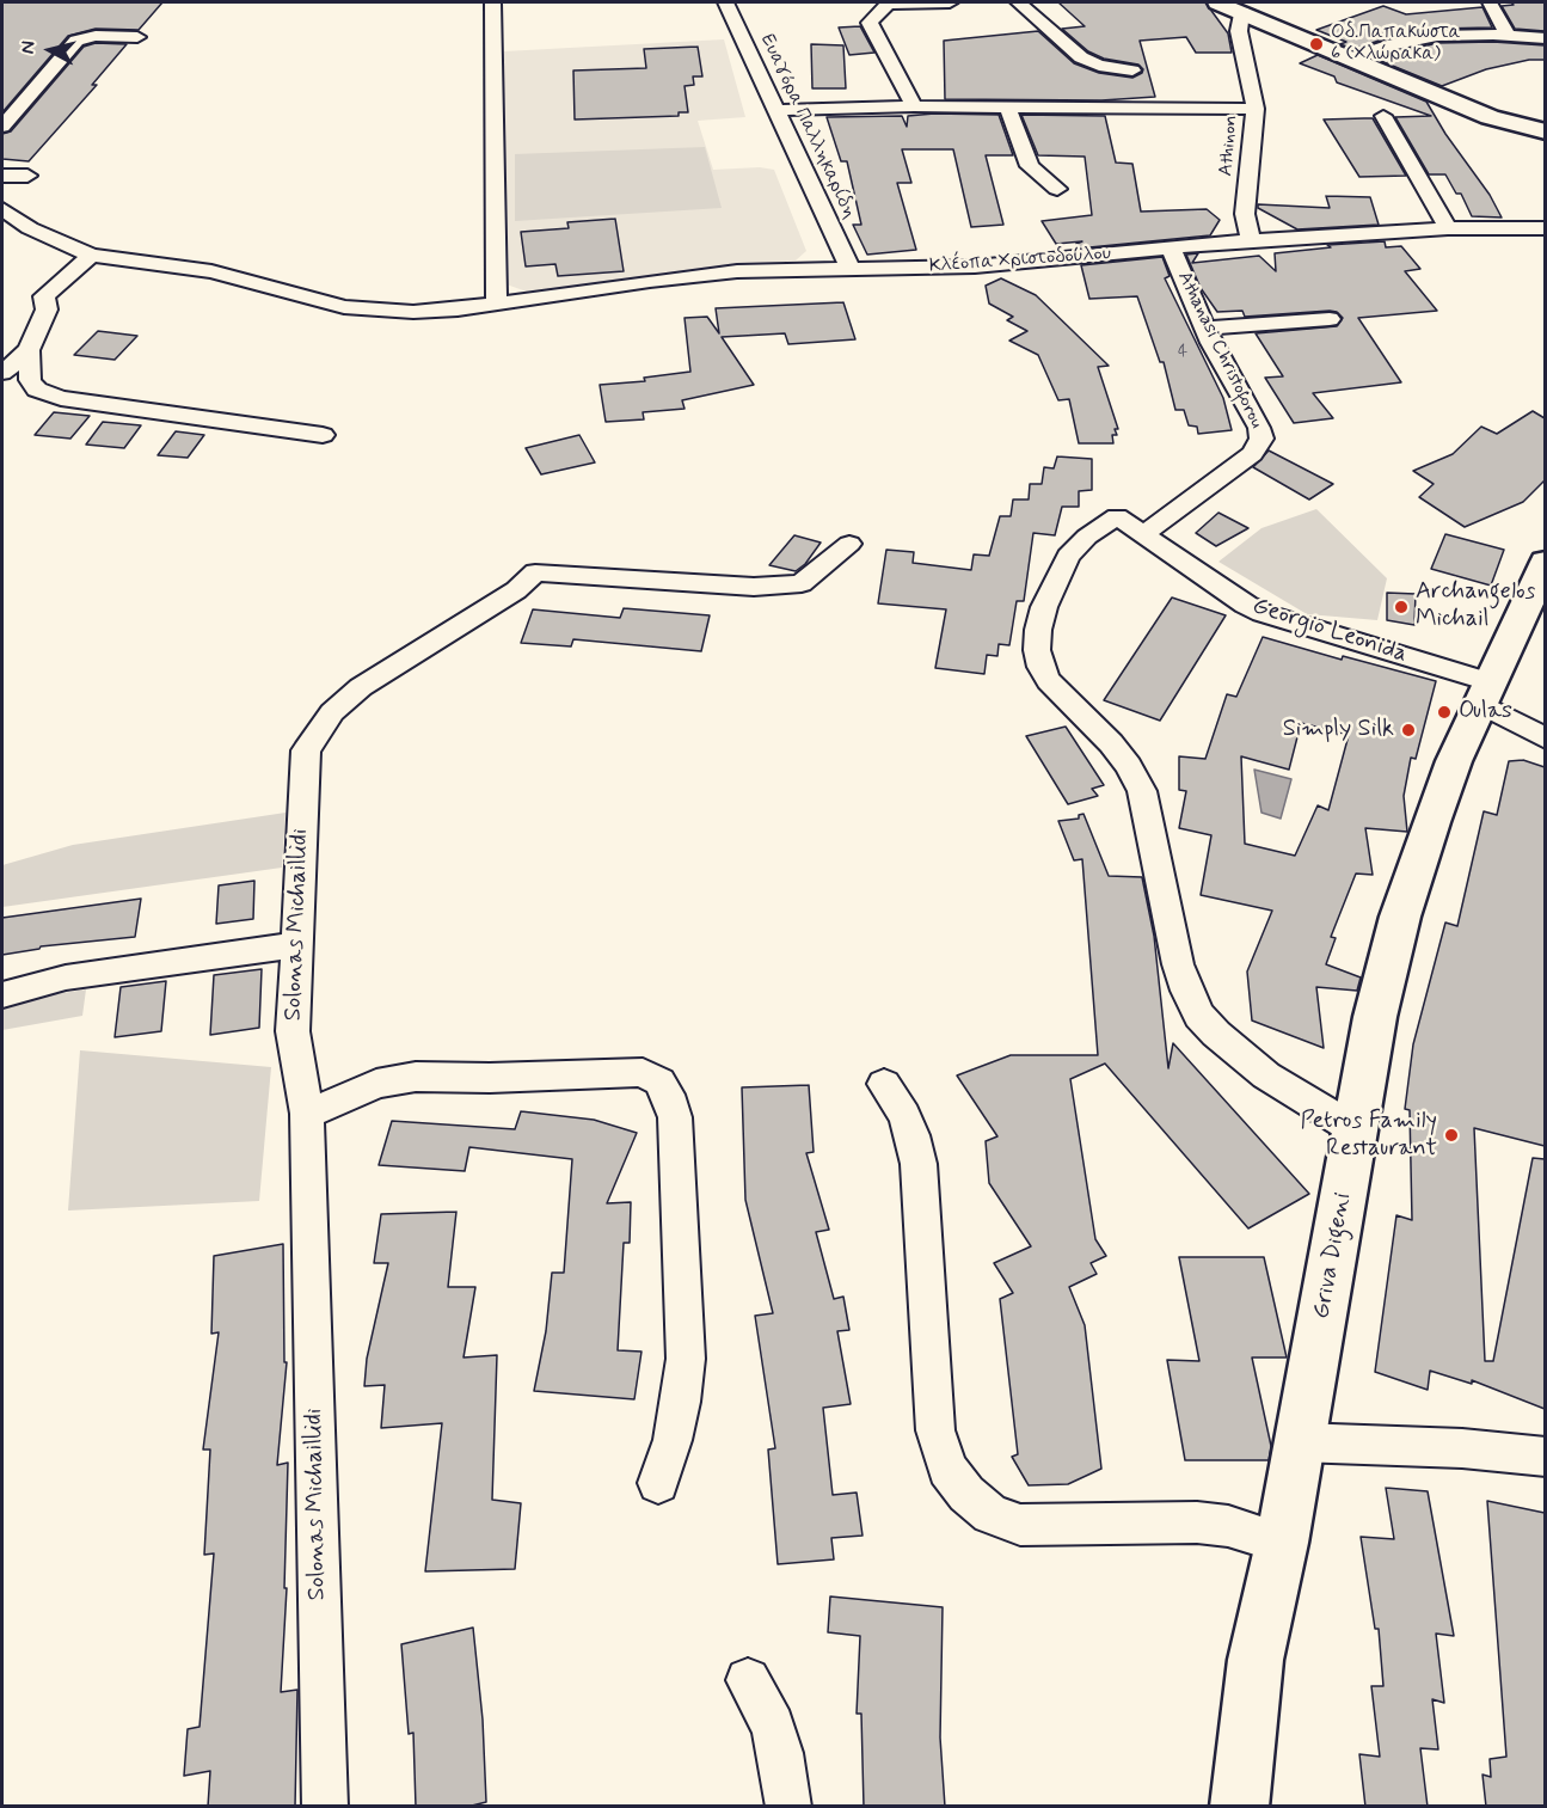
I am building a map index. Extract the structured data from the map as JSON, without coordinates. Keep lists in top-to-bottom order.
{
  "streets": {
    "main road": ["Griva Digeni"],
    "street": [
      "Ευαγόρα Παλληκαρίδη",
      "Athinon",
      "Κλέοπα Χριστοδούλου",
      "Athanasi Christoforou",
      "Georgio Leonida",
      "Solonas Michaillidi"
    ]
  },
  "crossings": [
    ["Ευαγόρα Παλληκαρίδη", "Κλέοπα Χριστοδούλου"],
    ["Athinon", "Κλέοπα Χριστοδούλου"],
    ["Κλέοπα Χριστοδούλου", "Athanasi Christoforou"],
    ["Athanasi Christoforou", "Georgio Leonida"],
    ["Georgio Leonida", "Griva Digeni"]
  ],
  "places": [
    "Οδ.Παπακώστα 6 (Χλώρακα)",
    "Archangelos Michail",
    "Oulas",
    "Simply Silk",
    "Petros Family Restaurant"
  ],
  "house_numbers": ["4"],
  "north": "left"
}
